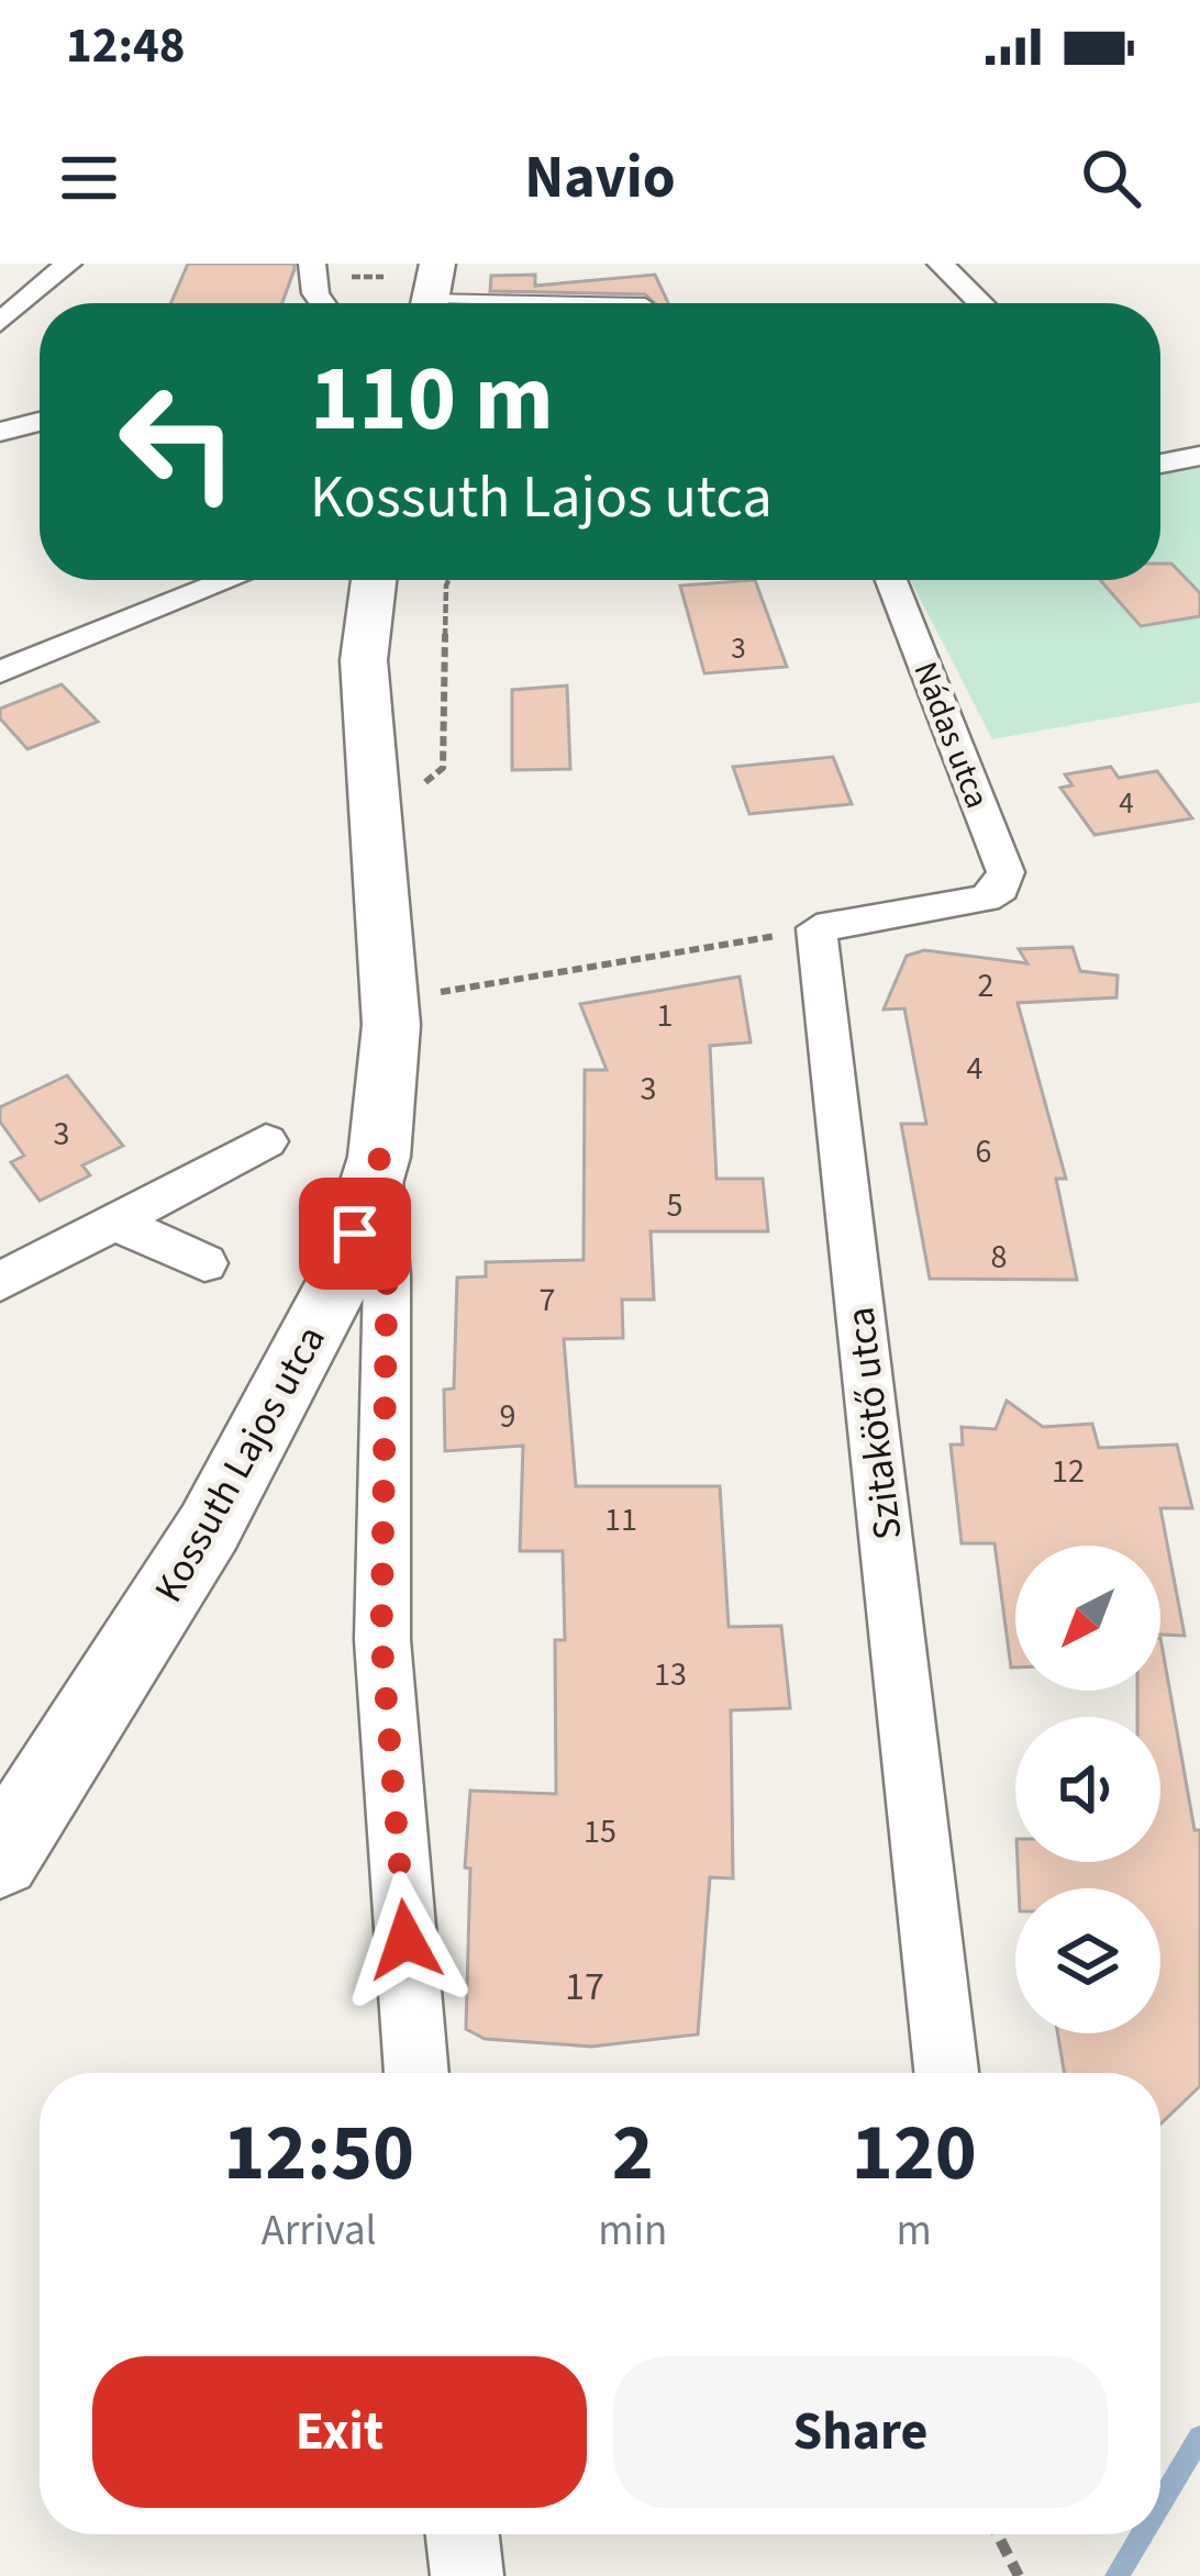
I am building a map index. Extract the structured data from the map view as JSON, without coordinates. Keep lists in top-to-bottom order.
{
  "streets": {
    "main road": ["Kossuth Lajos utca"],
    "street": ["Nádas utca", "Szitakötő utca"]
  },
  "crossings": [
    ["Nádas utca", "Szitakötő utca"]
  ],
  "house_numbers": [
    "3",
    "4",
    "2",
    "1",
    "4",
    "3",
    "3",
    "6",
    "5",
    "8",
    "7",
    "9",
    "12",
    "11",
    "13",
    "15",
    "17"
  ],
  "north": "bottom left",
  "page": {
    "status": "12:48",
    "header": "Navio",
    "turn": ["110 m", "Kossuth Lajos utca"],
    "eta": [
      "12:50",
      "Arrival",
      "2",
      "min",
      "120",
      "m"
    ],
    "buttons": ["Exit", "Share"]
  }
}
